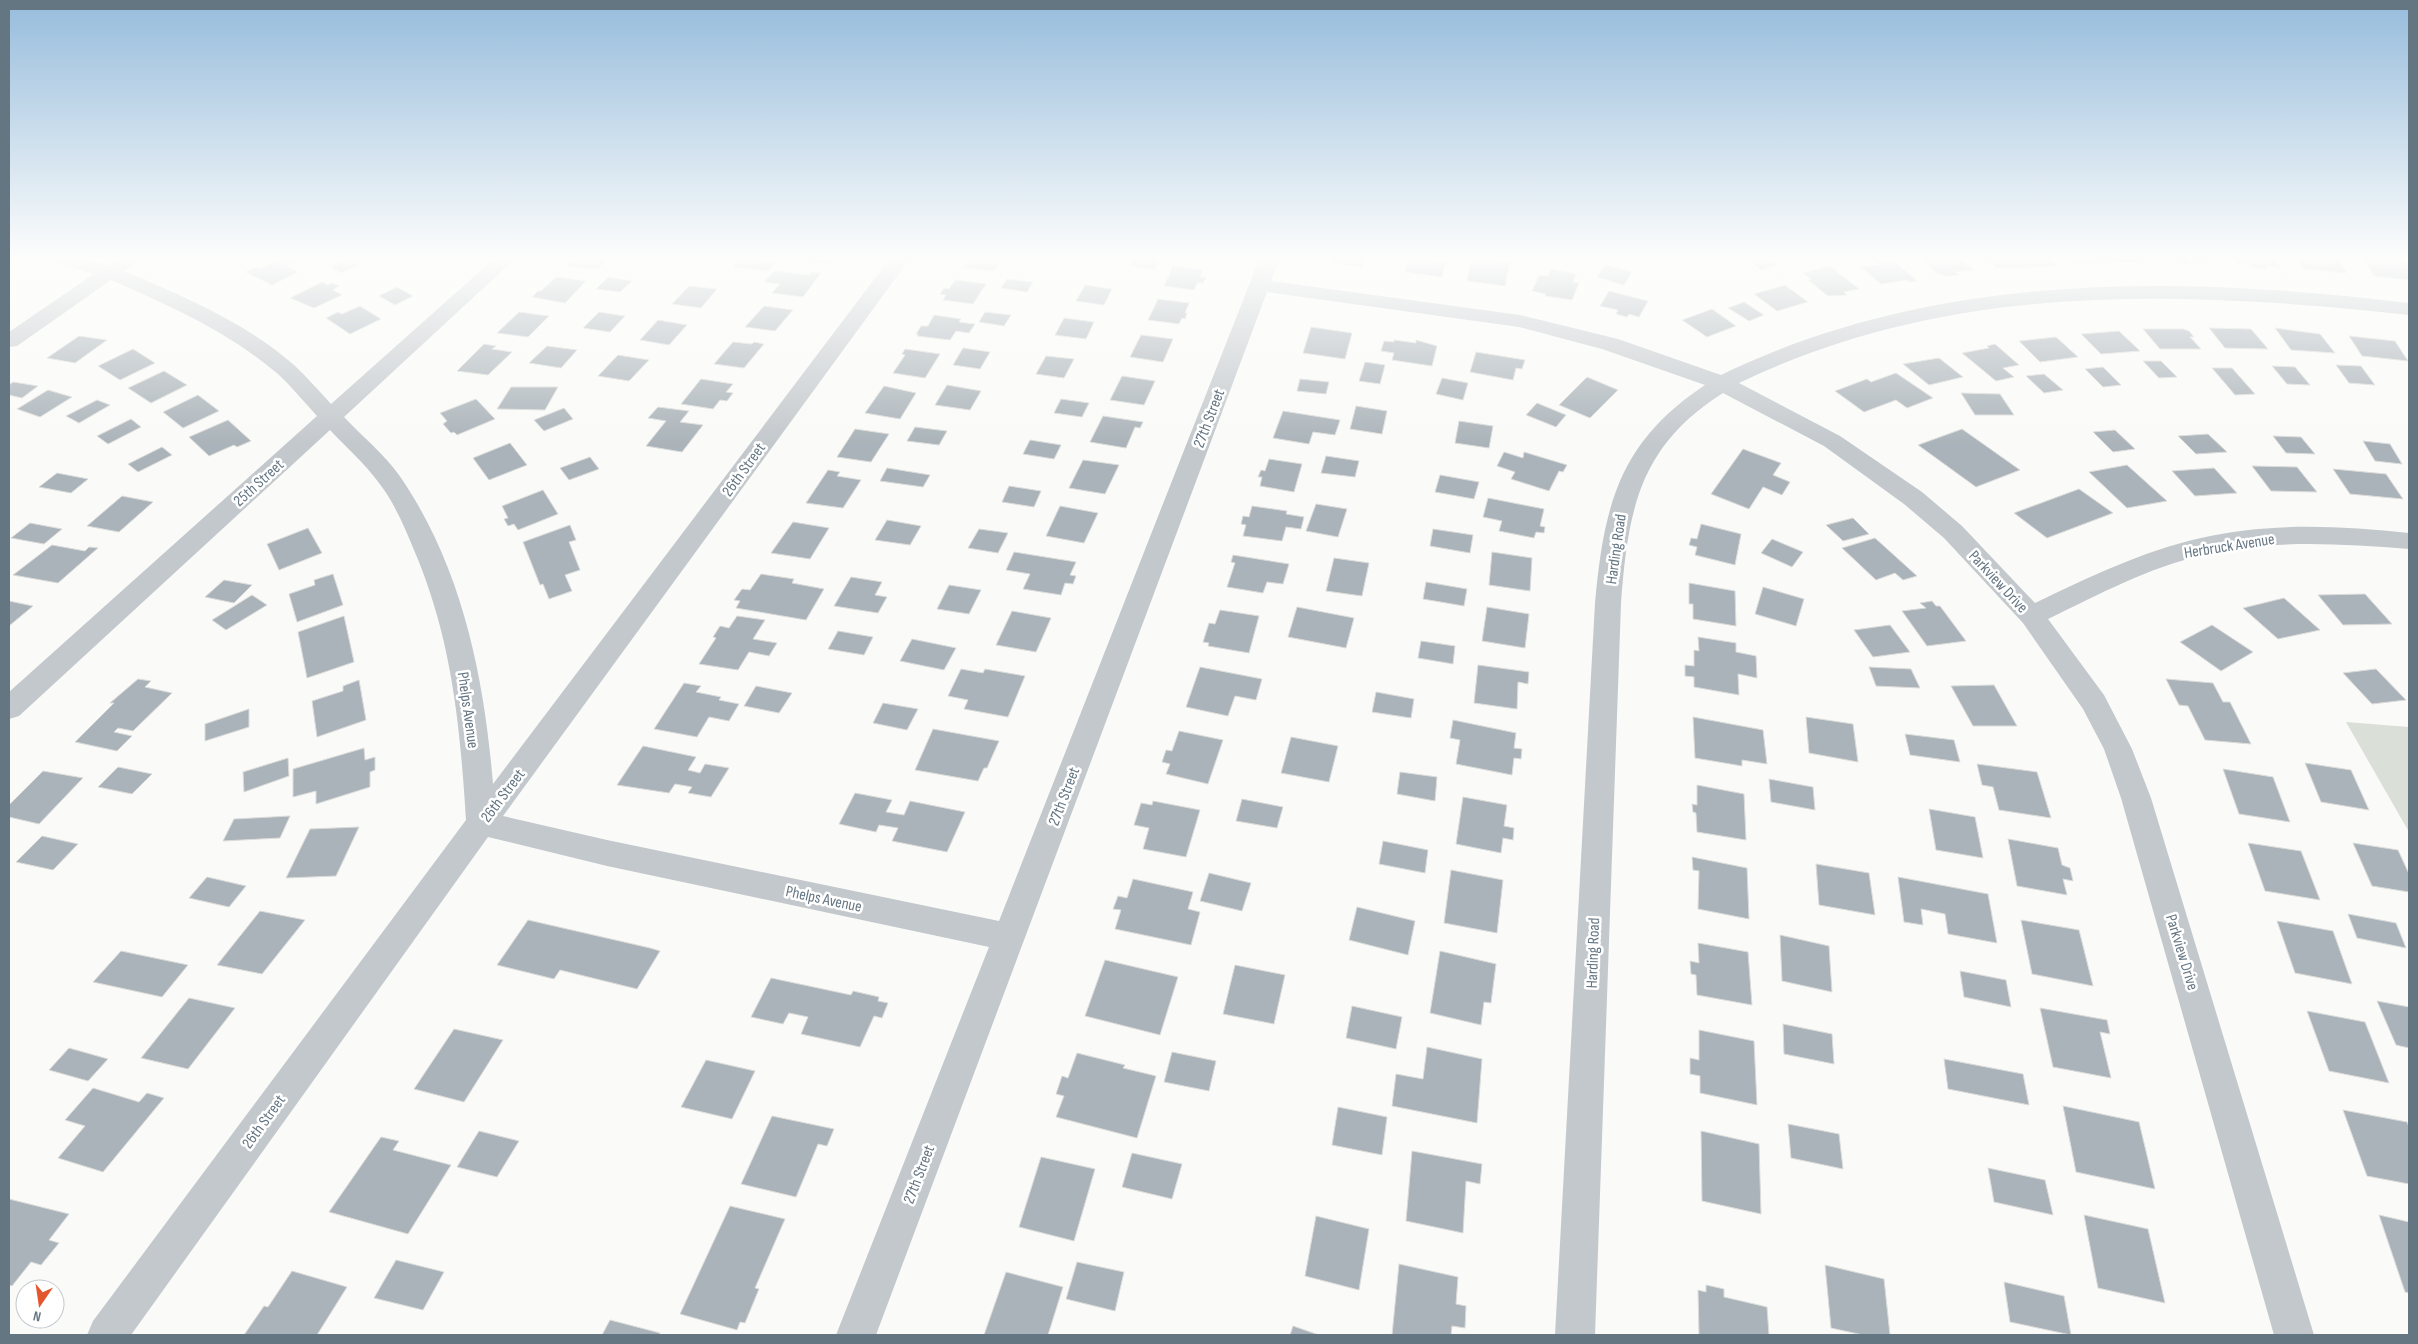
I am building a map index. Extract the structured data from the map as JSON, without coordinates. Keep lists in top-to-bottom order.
{
  "streets": {
    "street": [
      "27th Street",
      "26th Street",
      "25th Street",
      "Herbruck Avenue",
      "Harding Road",
      "Parkview Drive",
      "Phelps Avenue"
    ]
  },
  "crossings": [
    ["27th Street", "Phelps Avenue"],
    ["26th Street", "Phelps Avenue"],
    ["25th Street", "Phelps Avenue"],
    ["Herbruck Avenue", "Parkview Drive"],
    ["Harding Road", "Parkview Drive"]
  ],
  "north": "bottom"
}
